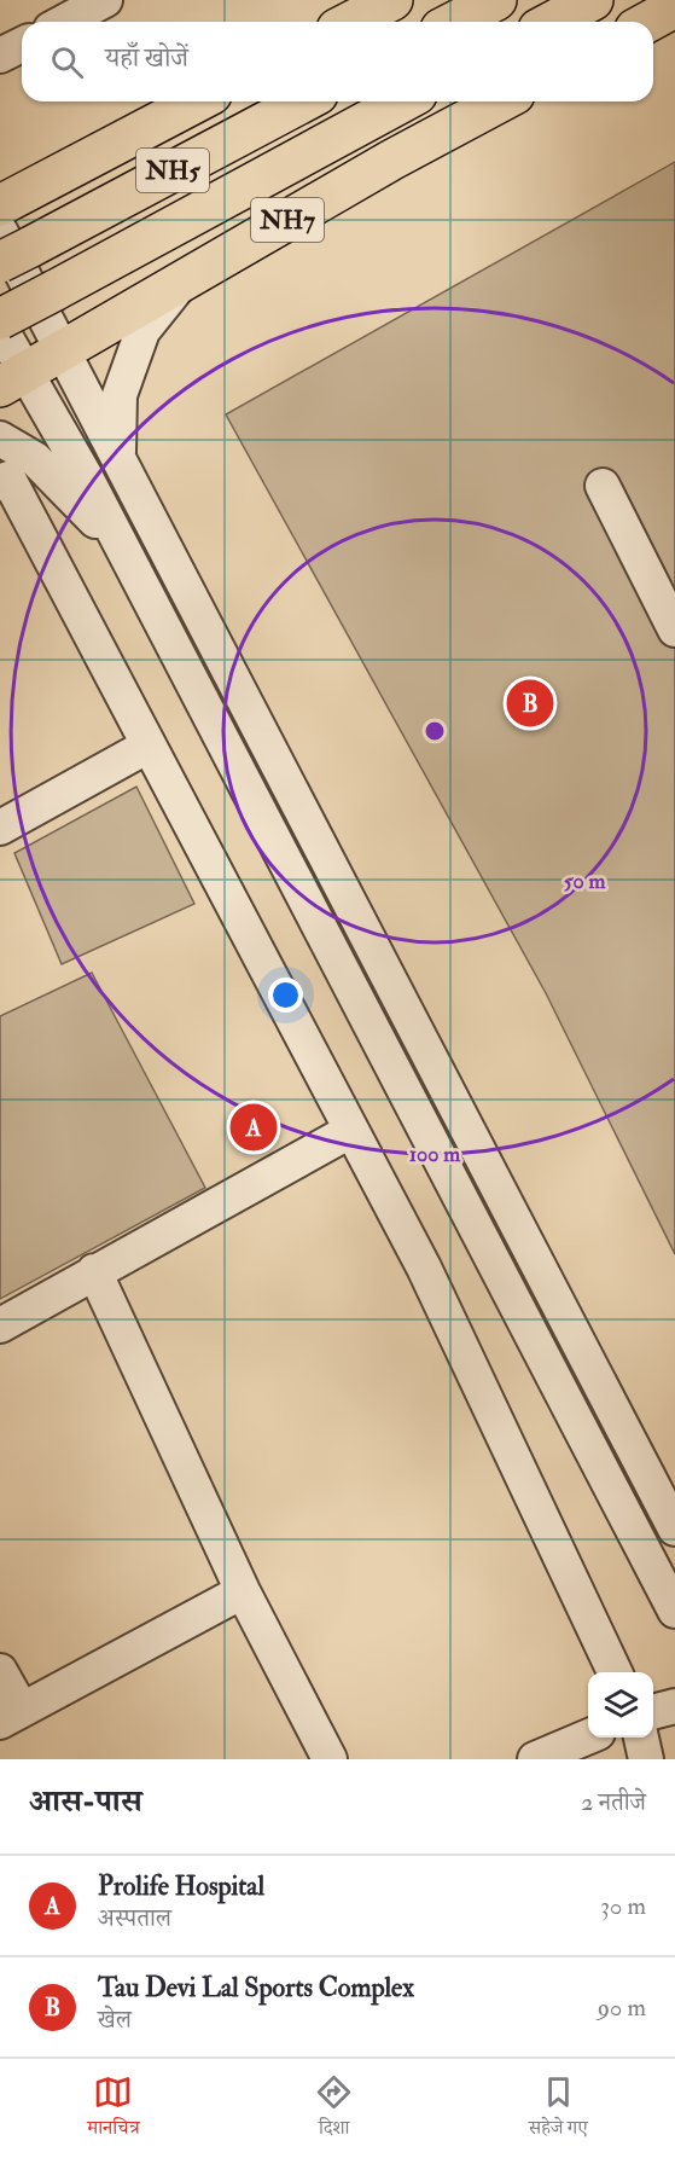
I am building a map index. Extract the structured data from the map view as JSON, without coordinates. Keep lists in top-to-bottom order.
{
  "streets": {
    "highway": ["NH5", "NH7"]
  },
  "page": {
    "search": "यहाँ खोजें",
    "pins": ["B", "A"],
    "heading": ["आस-पास", "2 नतीजे"],
    "list": [
      {
        "mark": "A",
        "name": "Prolife Hospital",
        "note": "अस्पताल",
        "value": "30 m"
      },
      {
        "mark": "B",
        "name": "Tau Devi Lal Sports Complex",
        "note": "खेल",
        "value": "90 m"
      }
    ],
    "nav": ["मानचित्र", "दिशा", "सहेजे गए"]
  },
  "rings": ["50 m", "100 m"]
}
